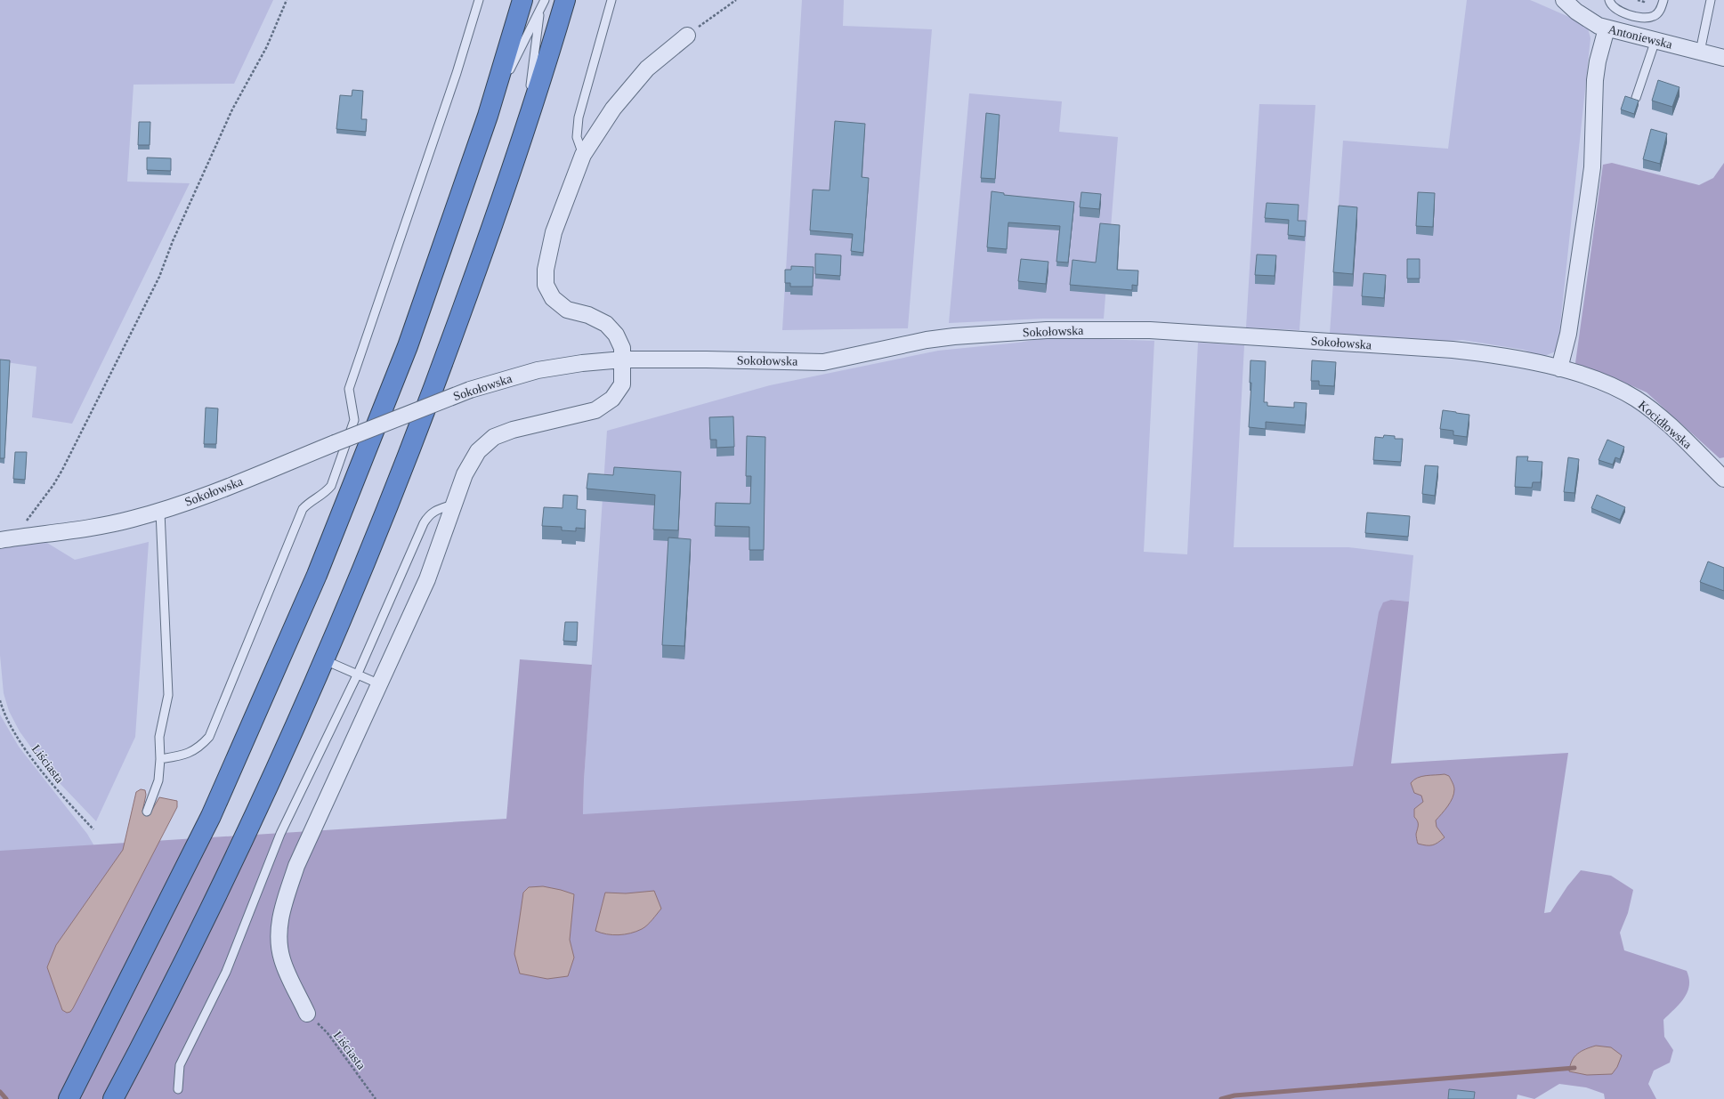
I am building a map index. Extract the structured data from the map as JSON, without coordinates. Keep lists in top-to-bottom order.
{
  "streets": {
    "street": ["Antoniewska", "Sokołowska", "Kocidłowska"],
    "path": ["Liściasta"]
  },
  "crossings": [
    ["Sokołowska", "Kocidłowska"]
  ]
}
